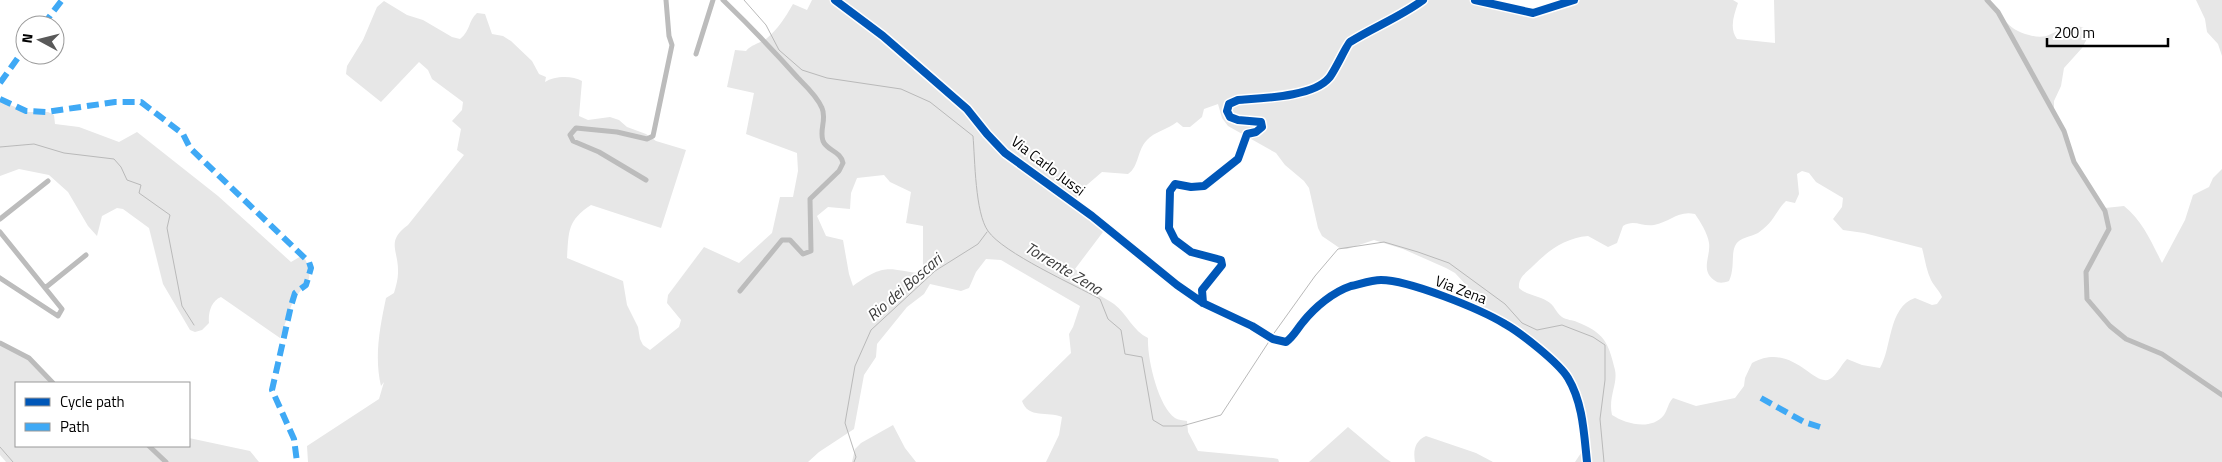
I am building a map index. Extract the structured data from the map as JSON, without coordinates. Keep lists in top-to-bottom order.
{
  "streets": {
    "street": ["Via Carlo Jussi", "Via Zena"]
  },
  "crossings": [
    ["Via Carlo Jussi", "Via Zena"]
  ],
  "water": ["Torrente Zena", "Rio dei Boscari"],
  "legend": ["Cycle path", "Path"],
  "scale_bar": "200 m",
  "north": "left"
}
